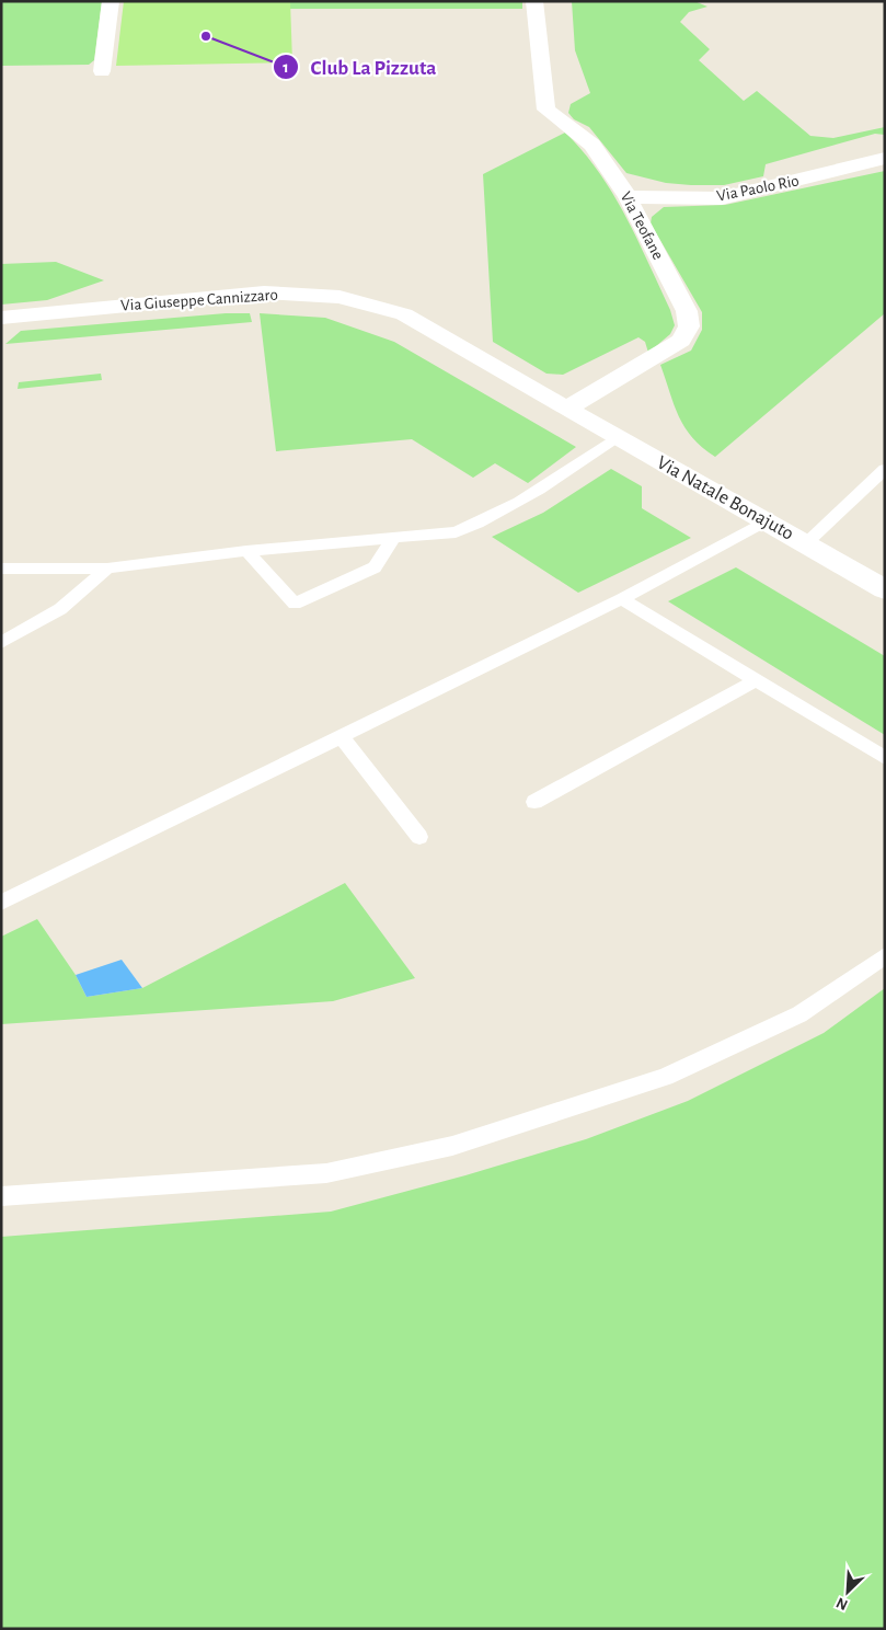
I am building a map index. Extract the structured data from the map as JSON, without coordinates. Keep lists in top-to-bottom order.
{
  "streets": {
    "street": [
      "Via Paolo Rio",
      "Via Teofane",
      "Via Giuseppe Cannizzaro",
      "Via Natale Bonajuto"
    ]
  },
  "crossings": [
    ["Via Paolo Rio", "Via Teofane"],
    ["Via Teofane", "Via Giuseppe Cannizzaro"],
    ["Via Teofane", "Via Natale Bonajuto"],
    ["Via Giuseppe Cannizzaro", "Via Natale Bonajuto"]
  ],
  "places": ["Club La Pizzuta"],
  "north": "bottom left"
}
